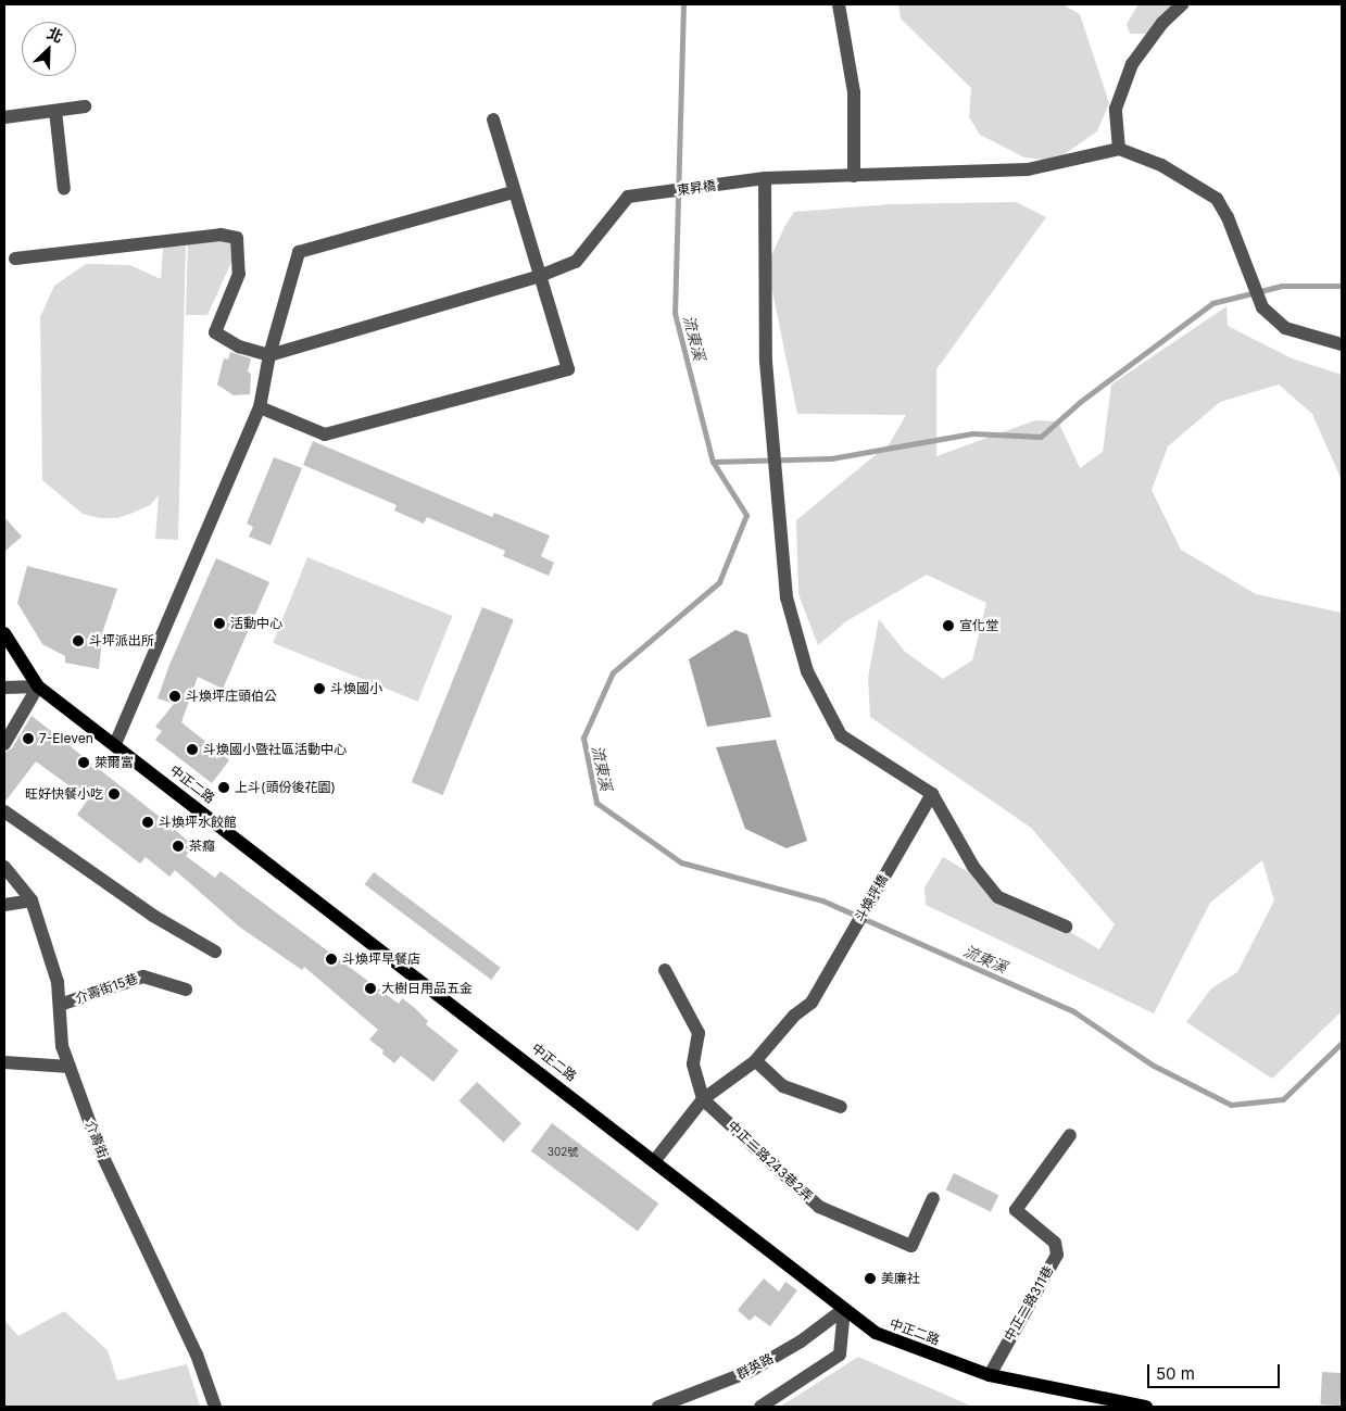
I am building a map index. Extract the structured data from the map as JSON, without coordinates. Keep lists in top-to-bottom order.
{
  "streets": {
    "main road": ["中正二路"],
    "street": [
      "東昇橋",
      "斗煥坪橋",
      "介壽街15巷",
      "介壽街",
      "中正二路243巷2弄",
      "中正二路311巷",
      "群英路"
    ]
  },
  "crossings": [
    ["中正二路", "中正二路311巷"],
    ["中正二路", "群英路"],
    ["介壽街15巷", "介壽街"]
  ],
  "water": ["流東溪"],
  "places": [
    "活動中心",
    "宣化堂",
    "斗坪派出所",
    "斗煥國小",
    "斗煥坪庄頭伯公",
    "7-Eleven",
    "斗煥國小暨社區活動中心",
    "萊爾富",
    "上斗(頭份後花園)",
    "旺好快餐小吃",
    "斗煥坪水餃館",
    "茶癮",
    "斗煥坪早餐店",
    "大樹日用品五金",
    "美廉社"
  ],
  "house_numbers": ["302號"],
  "scale_bar": "50 m",
  "north": "top right"
}
